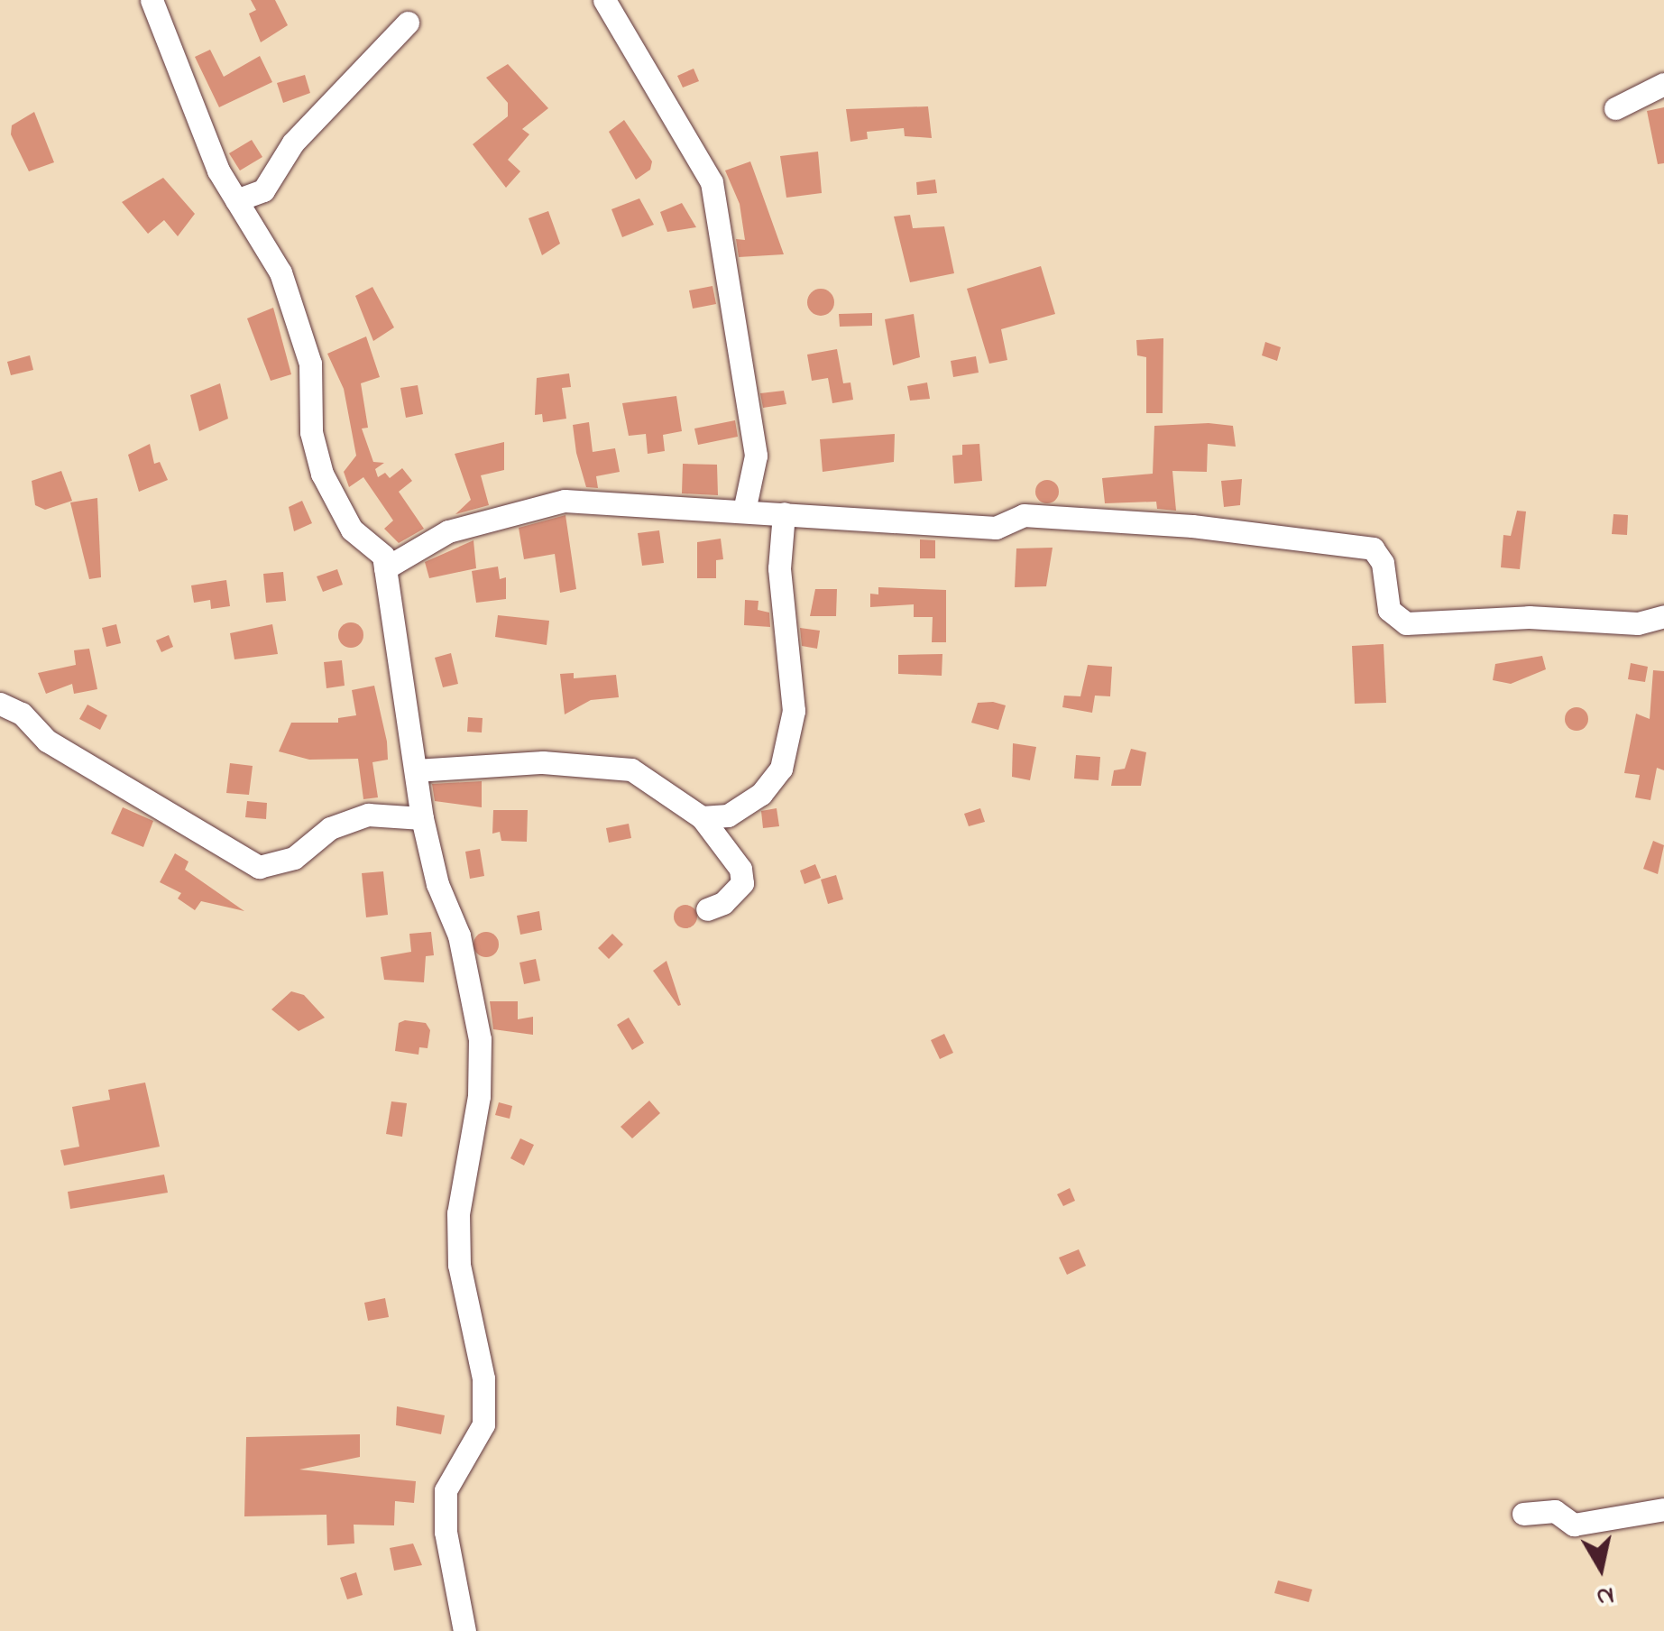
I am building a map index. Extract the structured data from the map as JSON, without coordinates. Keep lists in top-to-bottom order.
{
  "north": "bottom"
}
